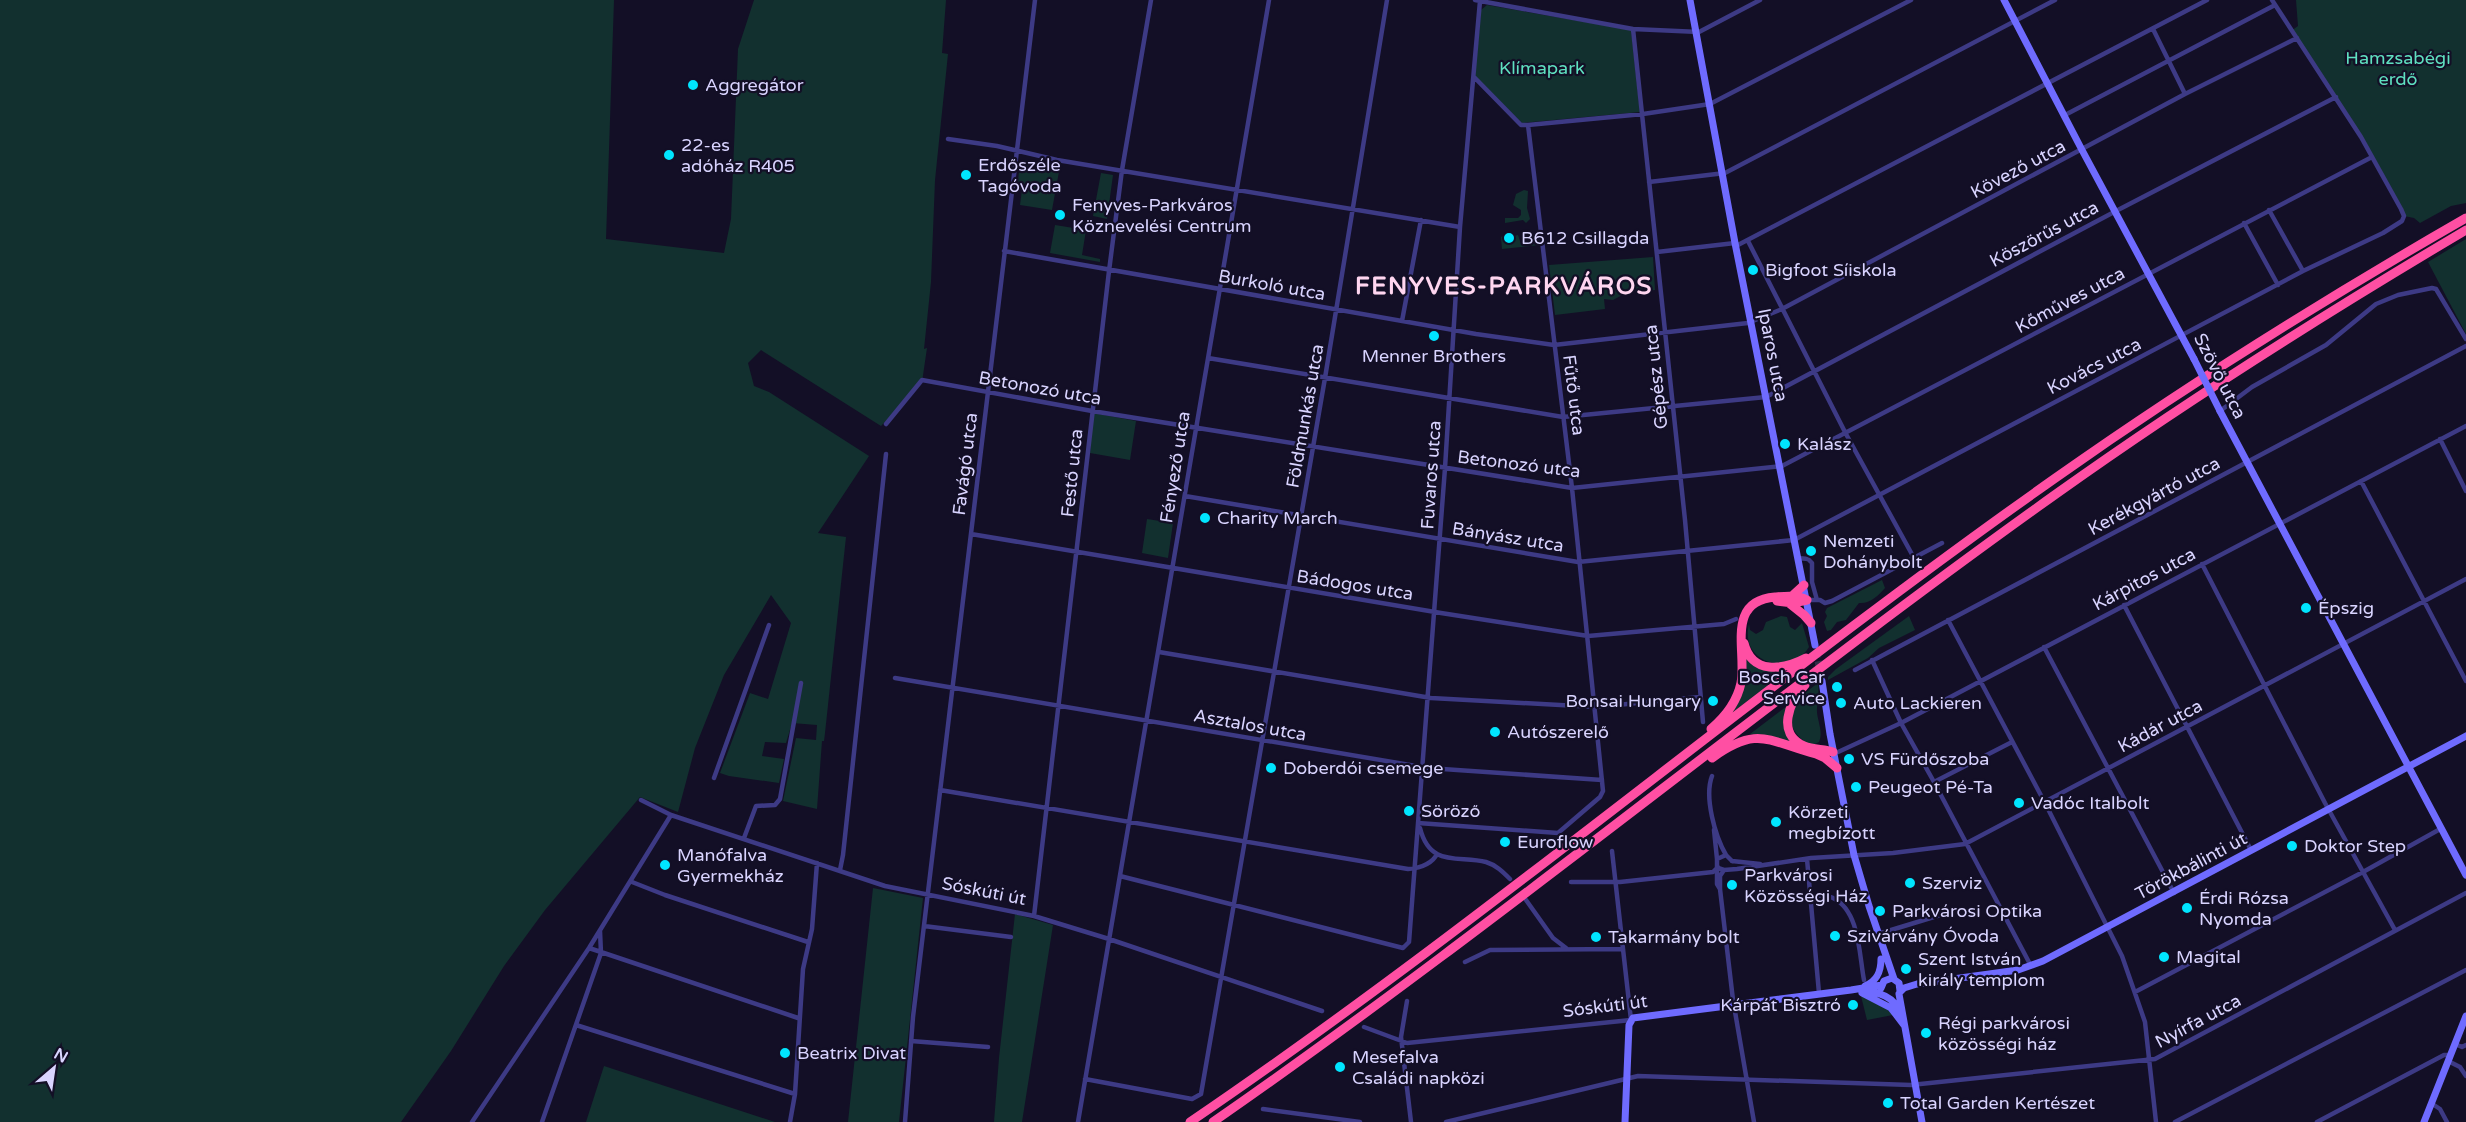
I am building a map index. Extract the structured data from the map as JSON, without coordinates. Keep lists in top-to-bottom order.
{
  "streets": {
    "street": [
      "Kövező utca",
      "Köszörűs utca",
      "Burkoló utca",
      "Kőműves utca",
      "Iparos utca",
      "Kovács utca",
      "Szövő utca",
      "Gépész utca",
      "Betonozó utca",
      "Fűtő utca",
      "Földmunkás utca",
      "Favágó utca",
      "Fényező utca",
      "Festő utca",
      "Fuvaros utca",
      "Kerékgyártó utca",
      "Bányász utca",
      "Kárpitos utca",
      "Bádogos utca",
      "Asztalos utca",
      "Kádár utca",
      "Törökbálinti út",
      "Sóskúti út",
      "Nyírfa utca"
    ]
  },
  "crossings": [
    ["Kövező utca", "Burkoló utca"],
    ["Kövező utca", "Iparos utca"],
    ["Kövező utca", "Szövő utca"],
    ["Köszörűs utca", "Iparos utca"],
    ["Köszörűs utca", "Szövő utca"],
    ["Burkoló utca", "Iparos utca"],
    ["Burkoló utca", "Gépész utca"],
    ["Burkoló utca", "Fűtő utca"],
    ["Burkoló utca", "Földmunkás utca"],
    ["Burkoló utca", "Favágó utca"],
    ["Burkoló utca", "Fényező utca"],
    ["Burkoló utca", "Festő utca"],
    ["Burkoló utca", "Fuvaros utca"],
    ["Kőműves utca", "Iparos utca"],
    ["Kőműves utca", "Kovács utca"],
    ["Kőműves utca", "Szövő utca"],
    ["Kőműves utca", "Betonozó utca"],
    ["Iparos utca", "Kovács utca"],
    ["Iparos utca", "Betonozó utca"],
    ["Iparos utca", "Bányász utca"],
    ["Kovács utca", "Szövő utca"],
    ["Kovács utca", "Bányász utca"],
    ["Szövő utca", "Kerékgyártó utca"],
    ["Szövő utca", "Kárpitos utca"],
    ["Szövő utca", "Kádár utca"],
    ["Szövő utca", "Törökbálinti út"],
    ["Gépész utca", "Betonozó utca"],
    ["Gépész utca", "Bányász utca"],
    ["Gépész utca", "Bádogos utca"],
    ["Betonozó utca", "Fűtő utca"],
    ["Betonozó utca", "Földmunkás utca"],
    ["Betonozó utca", "Favágó utca"],
    ["Betonozó utca", "Fényező utca"],
    ["Betonozó utca", "Festő utca"],
    ["Betonozó utca", "Fuvaros utca"],
    ["Fűtő utca", "Bányász utca"],
    ["Fűtő utca", "Bádogos utca"],
    ["Fűtő utca", "Asztalos utca"],
    ["Földmunkás utca", "Fényező utca"],
    ["Földmunkás utca", "Fuvaros utca"],
    ["Földmunkás utca", "Bányász utca"],
    ["Földmunkás utca", "Bádogos utca"],
    ["Földmunkás utca", "Asztalos utca"],
    ["Földmunkás utca", "Sóskúti út"],
    ["Favágó utca", "Bádogos utca"],
    ["Favágó utca", "Asztalos utca"],
    ["Favágó utca", "Sóskúti út"],
    ["Fényező utca", "Bányász utca"],
    ["Fényező utca", "Bádogos utca"],
    ["Fényező utca", "Asztalos utca"],
    ["Fényező utca", "Sóskúti út"],
    ["Festő utca", "Bádogos utca"],
    ["Festő utca", "Asztalos utca"],
    ["Festő utca", "Sóskúti út"],
    ["Fuvaros utca", "Bányász utca"],
    ["Fuvaros utca", "Bádogos utca"],
    ["Fuvaros utca", "Asztalos utca"],
    ["Törökbálinti út", "Sóskúti út"]
  ],
  "districts": ["FENYVES-PARKVÁROS"],
  "parks": ["Hamzsabégi erdő", "Klímapark"],
  "places": [
    "Aggregátor",
    "22-es adóház R405",
    "Erdőszéle Tagóvoda",
    "Fenyves-Parkváros Köznevelési Centrum",
    "B612 Csillagda",
    "Bigfoot Síiskola",
    "Menner Brothers",
    "Kalász",
    "Charity March",
    "Nemzeti Dohánybolt",
    "Épszig",
    "Bosch Car Service",
    "Bonsai Hungary",
    "Auto Lackieren",
    "Autószerelő",
    "VS Fürdőszoba",
    "Doberdói csemege",
    "Peugeot Pé-Ta",
    "Vadóc Italbolt",
    "Söröző",
    "Körzeti megbízott",
    "Euroflow",
    "Doktor Step",
    "Manófalva Gyermekház",
    "Szerviz",
    "Parkvárosi Közösségi Ház",
    "Érdi Rózsa Nyomda",
    "Parkvárosi Optika",
    "Szivárvány Óvoda",
    "Takarmány bolt",
    "Magital",
    "Szent István király templom",
    "Kárpát Bisztró",
    "Régi parkvárosi közösségi ház",
    "Beatrix Divat",
    "Mesefalva Családi napközi",
    "Total Garden Kertészet"
  ],
  "north": "top right"
}
